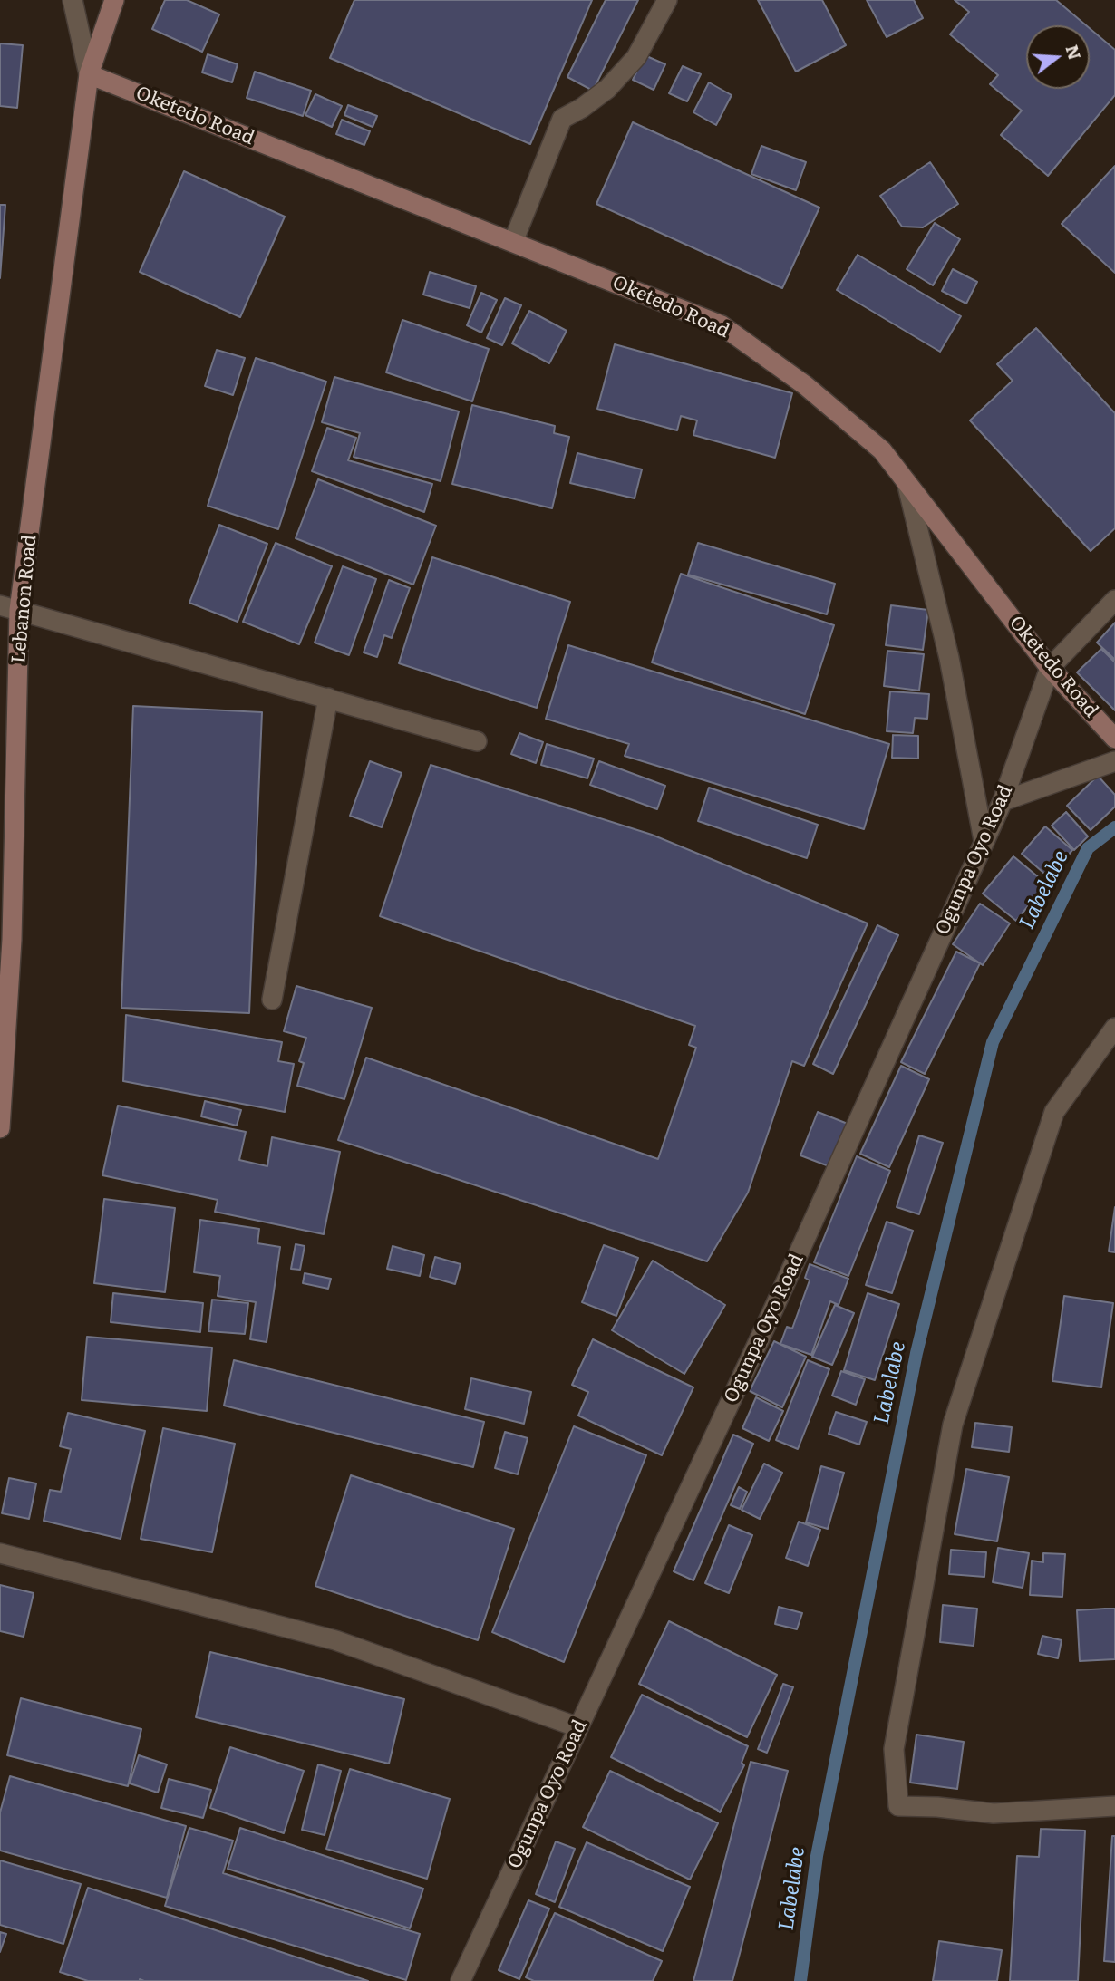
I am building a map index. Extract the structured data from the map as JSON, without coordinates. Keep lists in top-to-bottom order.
{
  "streets": {
    "street": ["Oketedo Road", "Lebanon Road", "Ogunpa Oyo Road"]
  },
  "crossings": [
    ["Oketedo Road", "Lebanon Road"],
    ["Oketedo Road", "Ogunpa Oyo Road"]
  ],
  "water": ["Labelabe"],
  "north": "right"
}
